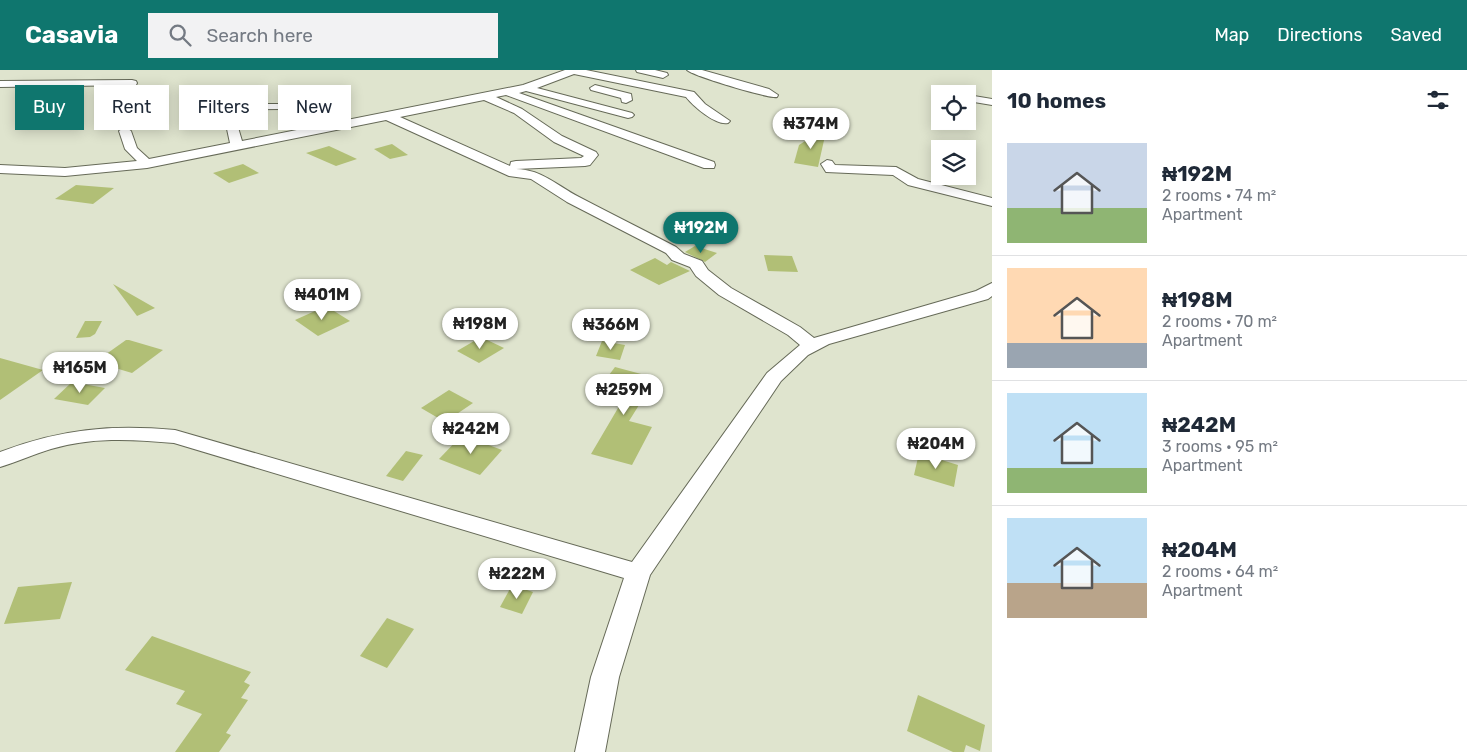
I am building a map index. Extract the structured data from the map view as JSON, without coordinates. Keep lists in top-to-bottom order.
{
  "page": {
    "header": "Casavia",
    "search": "Search here",
    "nav": ["Map", "Directions", "Saved"],
    "heading": "10 homes",
    "chip": [
      "Buy",
      "Rent",
      "Filters",
      "New"
    ],
    "price": [
      "₦374M",
      "₦192M",
      "₦401M",
      "₦198M",
      "₦366M",
      "₦165M",
      "₦259M",
      "₦242M",
      "₦204M",
      "₦222M"
    ],
    "list": [
      {
        "name": "₦192M",
        "note": "2 rooms · 74 m² · Apartment"
      },
      {
        "name": "₦198M",
        "note": "2 rooms · 70 m² · Apartment"
      },
      {
        "name": "₦242M",
        "note": "3 rooms · 95 m² · Apartment"
      },
      {
        "name": "₦204M",
        "note": "2 rooms · 64 m² · Apartment"
      }
    ]
  }
}
